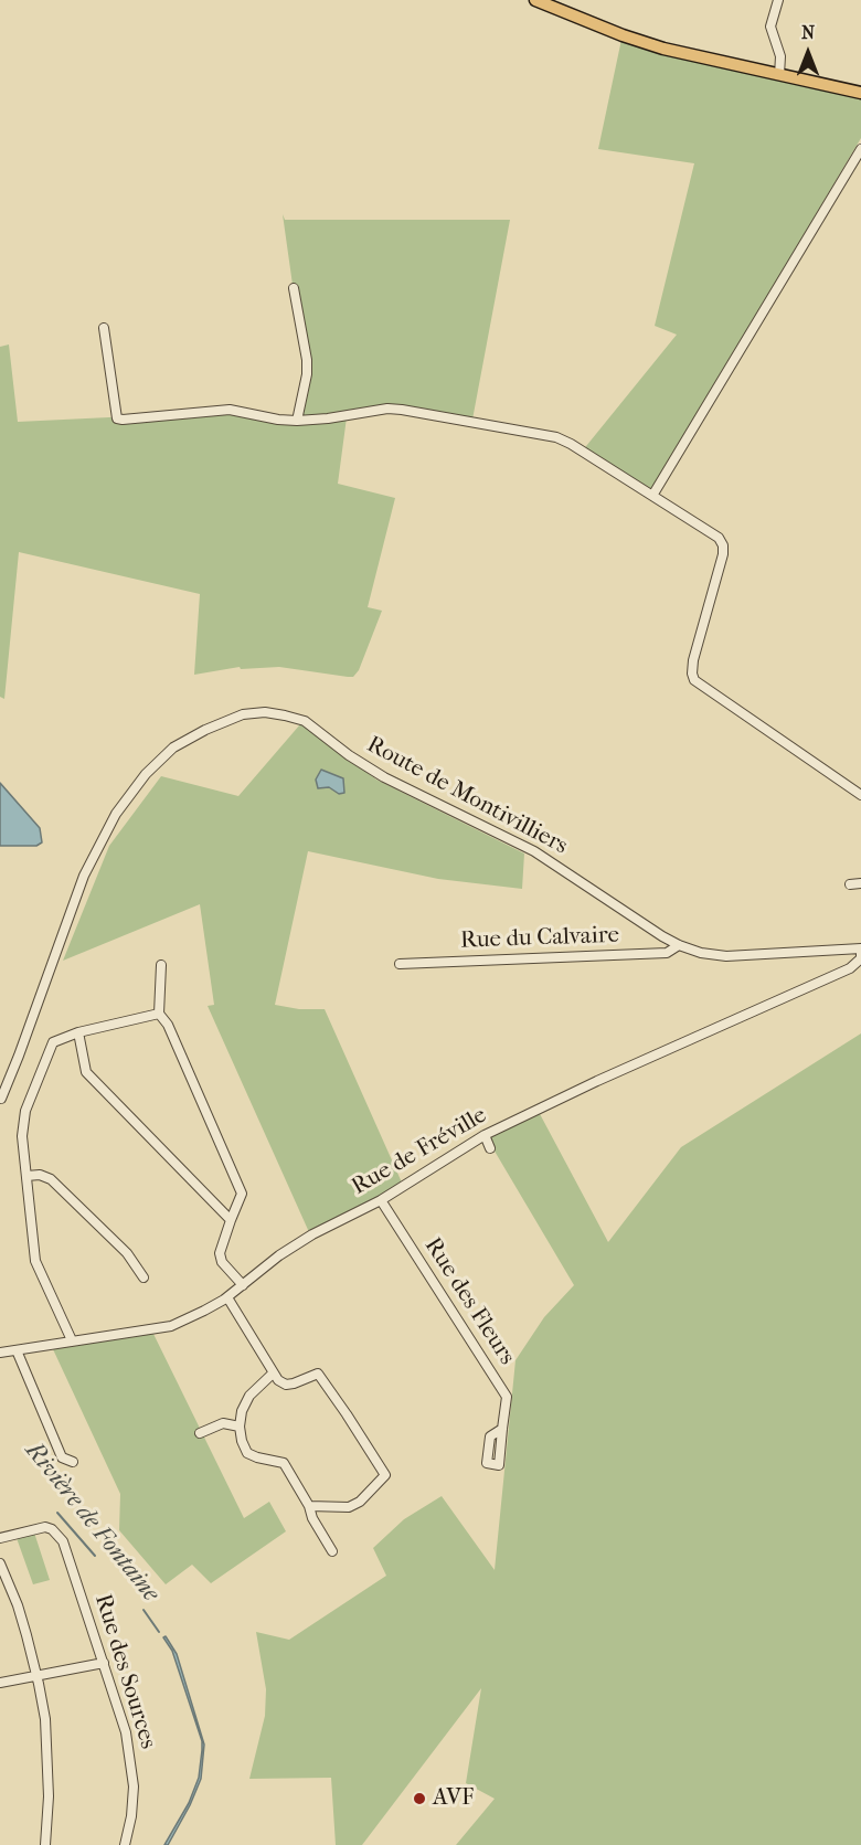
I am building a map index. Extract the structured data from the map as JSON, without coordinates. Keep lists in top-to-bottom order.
{
  "streets": {
    "street": [
      "Route de Montivilliers",
      "Rue du Calvaire",
      "Rue de Fréville",
      "Rue des Fleurs",
      "Rue des Sources"
    ]
  },
  "crossings": [
    ["Route de Montivilliers", "Rue du Calvaire"],
    ["Route de Montivilliers", "Rue de Fréville"],
    ["Rue de Fréville", "Rue des Fleurs"]
  ],
  "water": ["Rivière de Fontaine"],
  "places": ["AVF"],
  "north": "top"
}
